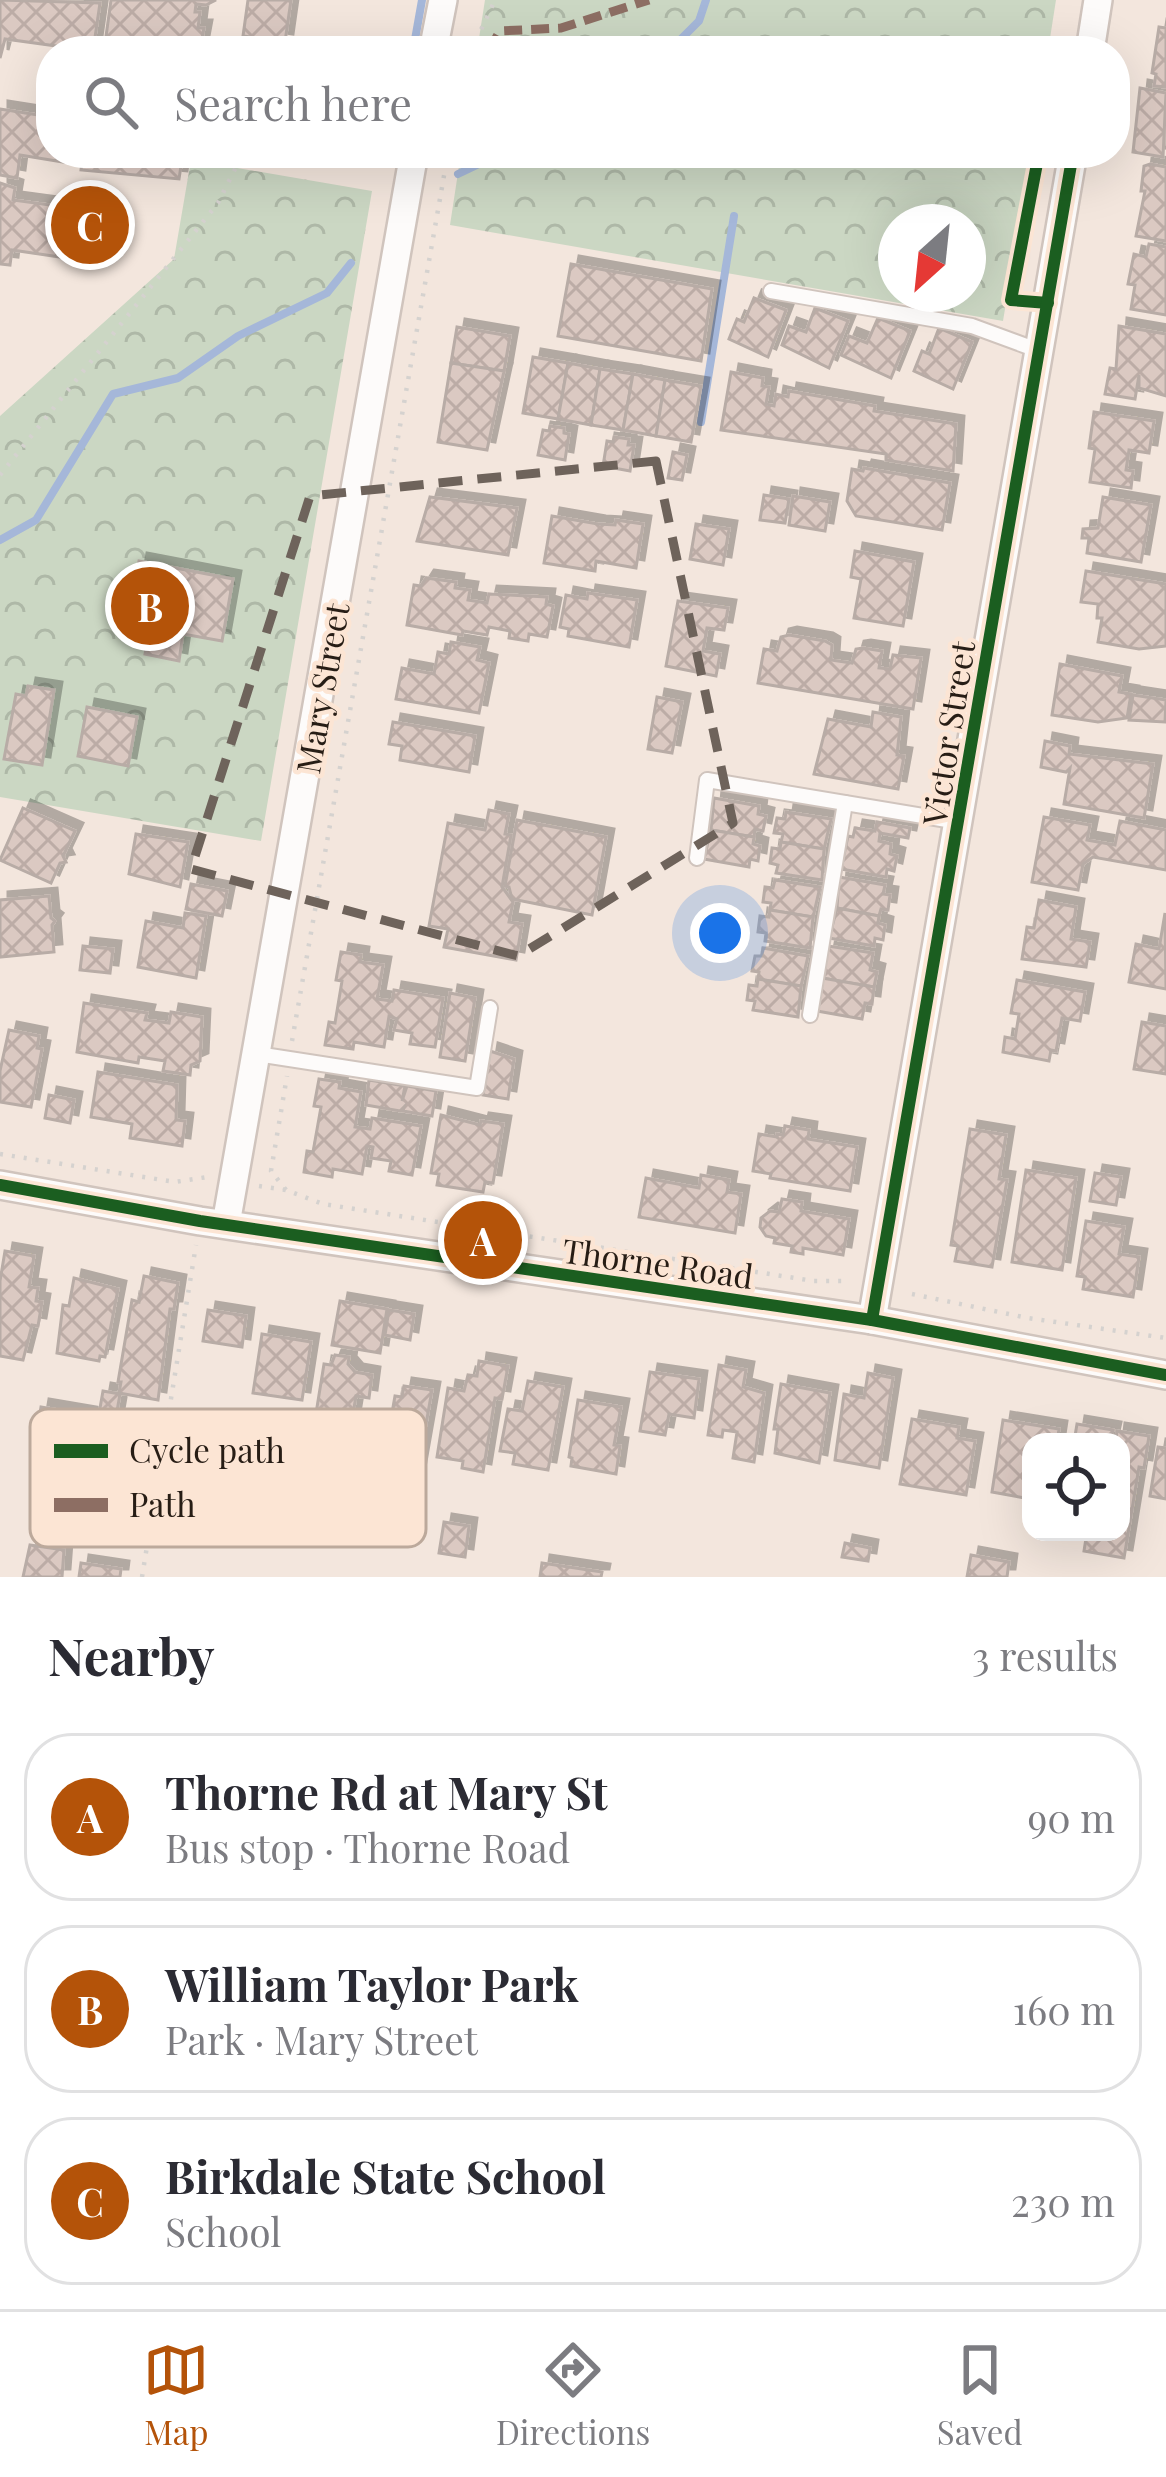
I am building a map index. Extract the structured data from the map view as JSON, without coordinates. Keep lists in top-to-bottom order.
{
  "streets": {
    "street": ["Mary Street", "Victor Street", "Thorne Road"]
  },
  "crossings": [
    ["Mary Street", "Thorne Road"],
    ["Victor Street", "Thorne Road"]
  ],
  "legend": ["Cycle path", "Path"],
  "north": "bottom left",
  "page": {
    "search": "Search here",
    "pins": ["C", "B", "A"],
    "heading": ["Nearby", "3 results"],
    "list": [
      {
        "mark": "A",
        "name": "Thorne Rd at Mary St",
        "note": "Bus stop · Thorne Road",
        "value": "90 m"
      },
      {
        "mark": "B",
        "name": "William Taylor Park",
        "note": "Park · Mary Street",
        "value": "160 m"
      },
      {
        "mark": "C",
        "name": "Birkdale State School",
        "note": "School",
        "value": "230 m"
      }
    ],
    "nav": ["Map", "Directions", "Saved"]
  }
}
